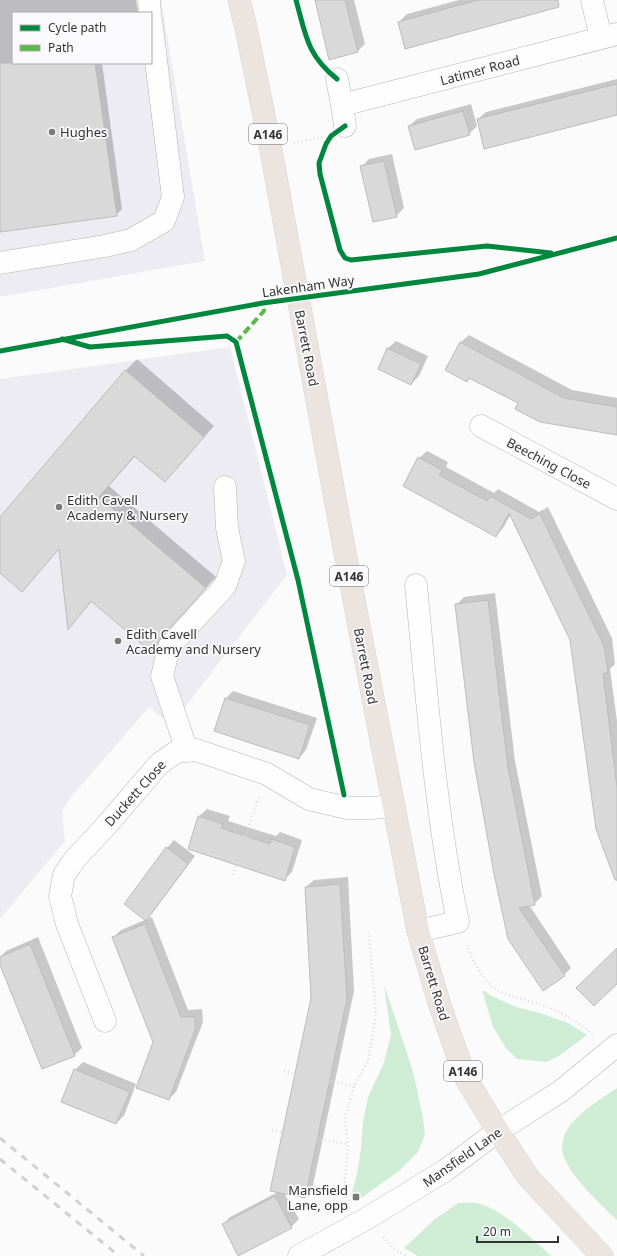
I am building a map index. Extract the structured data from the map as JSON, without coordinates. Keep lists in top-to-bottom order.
{
  "streets": {
    "highway": ["A146", "Barrett Road"],
    "street": [
      "Latimer Road",
      "Beeching Close",
      "Duckett Close",
      "Mansfield Lane"
    ],
    "cycle path": ["Lakenham Way"]
  },
  "crossings": [
    ["Barrett Road", "Duckett Close"],
    ["Barrett Road", "Mansfield Lane"]
  ],
  "places": {
    "other": ["Hughes", "Edith Cavell Academy & Nursery", "Edith Cavell Academy and Nursery"],
    "transit": ["Mansfield Lane, opp"]
  },
  "legend": ["Cycle path", "Path"],
  "scale_bar": "20 m"
}
